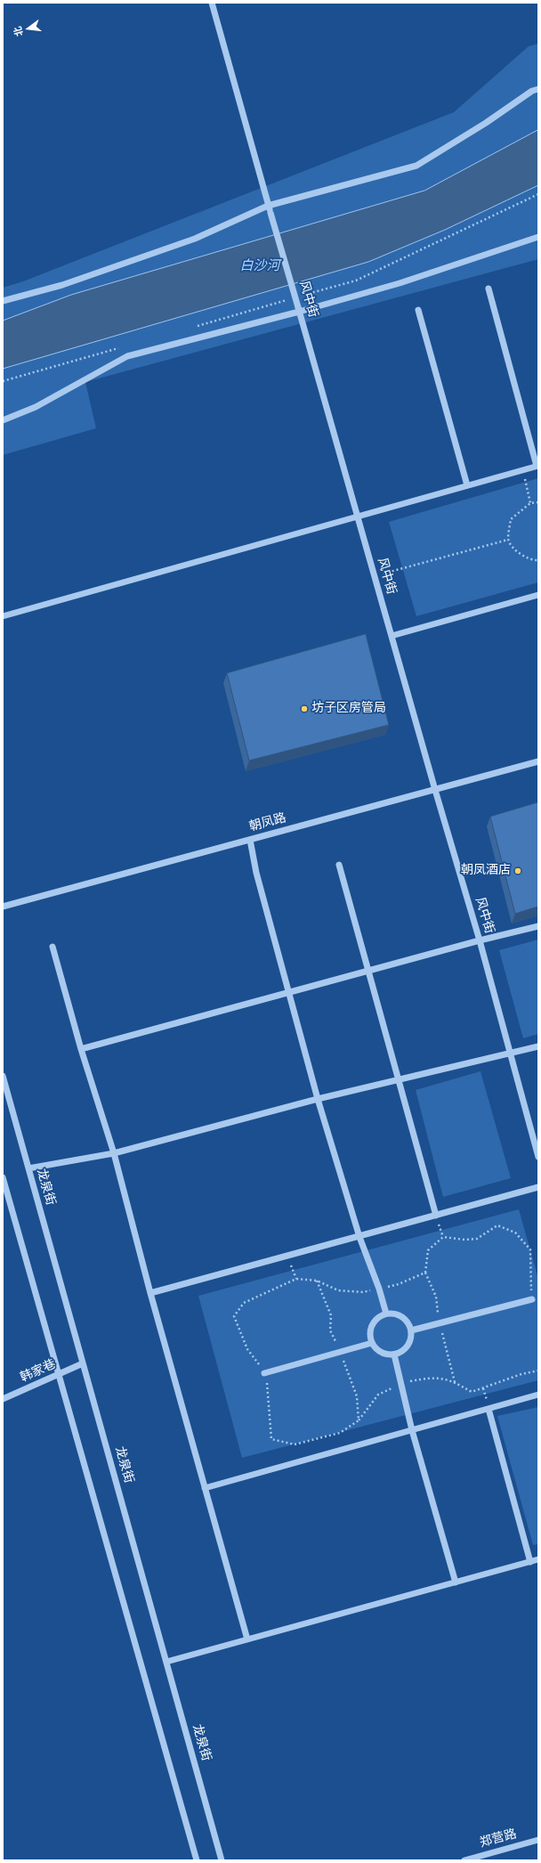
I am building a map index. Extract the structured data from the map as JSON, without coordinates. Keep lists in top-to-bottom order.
{
  "streets": {
    "street": [
      "风中街",
      "朝凤路",
      "龙泉街",
      "韩家巷",
      "郑营路"
    ]
  },
  "crossings": [
    ["风中街", "朝凤路"],
    ["龙泉街", "韩家巷"]
  ],
  "water": ["白沙河"],
  "places": ["坊子区房管局", "朝凤酒店"],
  "north": "left"
}
